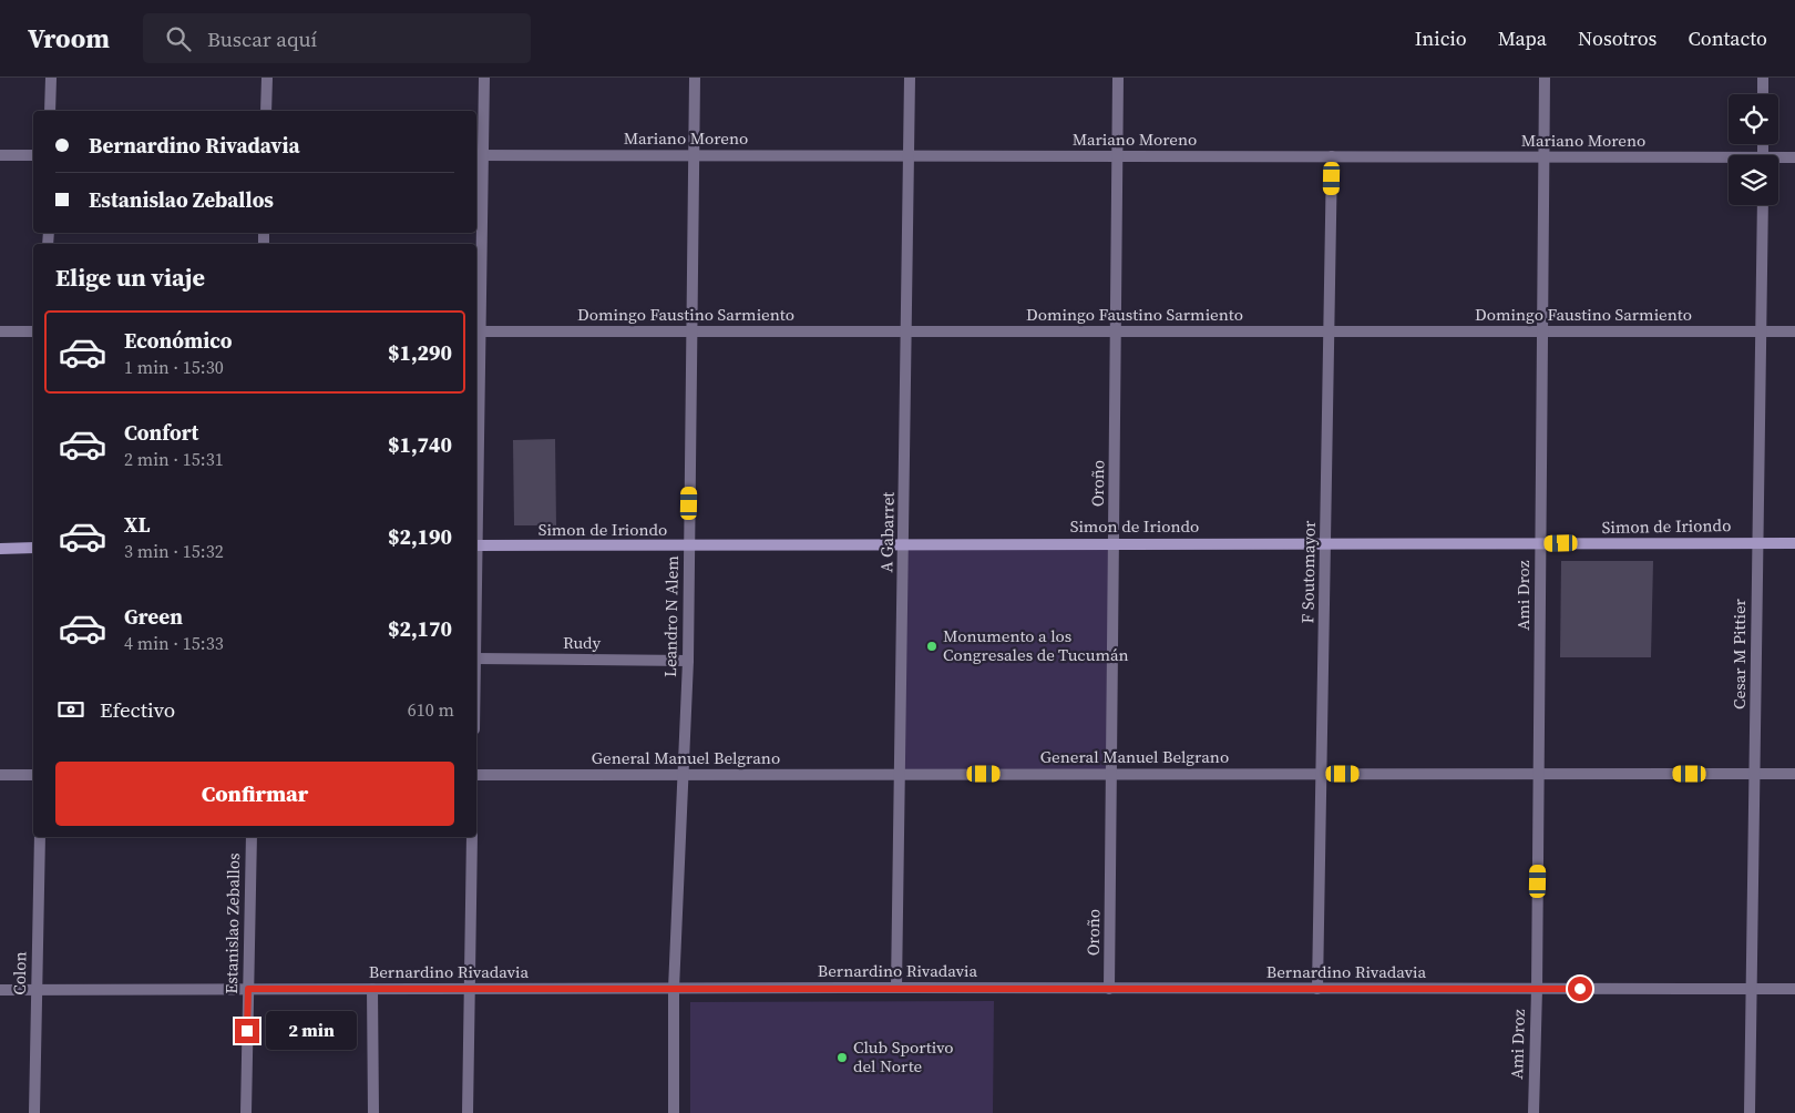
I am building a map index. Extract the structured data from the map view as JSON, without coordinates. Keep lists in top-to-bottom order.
{
  "streets": {
    "main road": ["Simon de Iriondo"],
    "street": [
      "Mariano Moreno",
      "Domingo Faustino Sarmiento",
      "Oroño",
      "A Gabarret",
      "F Soutomayor",
      "Ami Droz",
      "Leandro N Alem",
      "Rudy",
      "Cesar M Pittier",
      "General Manuel Belgrano",
      "Estanislao Zeballos",
      "Bernardino Rivadavia",
      "Colon"
    ]
  },
  "crossings": [
    ["Mariano Moreno", "Oroño"],
    ["Mariano Moreno", "A Gabarret"],
    ["Mariano Moreno", "F Soutomayor"],
    ["Mariano Moreno", "Ami Droz"],
    ["Mariano Moreno", "Leandro N Alem"],
    ["Domingo Faustino Sarmiento", "Oroño"],
    ["Domingo Faustino Sarmiento", "A Gabarret"],
    ["Domingo Faustino Sarmiento", "F Soutomayor"],
    ["Domingo Faustino Sarmiento", "Ami Droz"],
    ["Domingo Faustino Sarmiento", "Leandro N Alem"],
    ["Domingo Faustino Sarmiento", "Cesar M Pittier"],
    ["Oroño", "Simon de Iriondo"],
    ["Oroño", "General Manuel Belgrano"],
    ["Oroño", "Bernardino Rivadavia"],
    ["Simon de Iriondo", "A Gabarret"],
    ["Simon de Iriondo", "F Soutomayor"],
    ["Simon de Iriondo", "Ami Droz"],
    ["Simon de Iriondo", "Leandro N Alem"],
    ["Simon de Iriondo", "Cesar M Pittier"],
    ["A Gabarret", "General Manuel Belgrano"],
    ["A Gabarret", "Bernardino Rivadavia"],
    ["F Soutomayor", "General Manuel Belgrano"],
    ["F Soutomayor", "Bernardino Rivadavia"],
    ["Ami Droz", "General Manuel Belgrano"],
    ["Ami Droz", "Bernardino Rivadavia"],
    ["Leandro N Alem", "Rudy"],
    ["Leandro N Alem", "General Manuel Belgrano"],
    ["Leandro N Alem", "Bernardino Rivadavia"],
    ["Cesar M Pittier", "General Manuel Belgrano"],
    ["Cesar M Pittier", "Bernardino Rivadavia"],
    ["Estanislao Zeballos", "Bernardino Rivadavia"],
    ["Bernardino Rivadavia", "Colon"]
  ],
  "places": ["Monumento a los Congresales de Tucumán", "Club Sportivo del Norte"],
  "page": {
    "header": "Vroom",
    "search": "Buscar aquí",
    "nav": [
      "Inicio",
      "Mapa",
      "Nosotros",
      "Contacto"
    ],
    "banner": ["Bernardino Rivadavia", "Estanislao Zeballos"],
    "heading": "Elige un viaje",
    "list": [
      {
        "name": "Económico",
        "note": "1 min · 15:30",
        "value": "$1,290"
      },
      {
        "name": "Confort",
        "note": "2 min · 15:31",
        "value": "$1,740"
      },
      {
        "name": "XL",
        "note": "3 min · 15:32",
        "value": "$2,190"
      },
      {
        "name": "Green",
        "note": "4 min · 15:33",
        "value": "$2,170"
      }
    ],
    "pay": ["Efectivo", "610 m"],
    "buttons": "Confirmar",
    "bubble": "2 min"
  }
}
